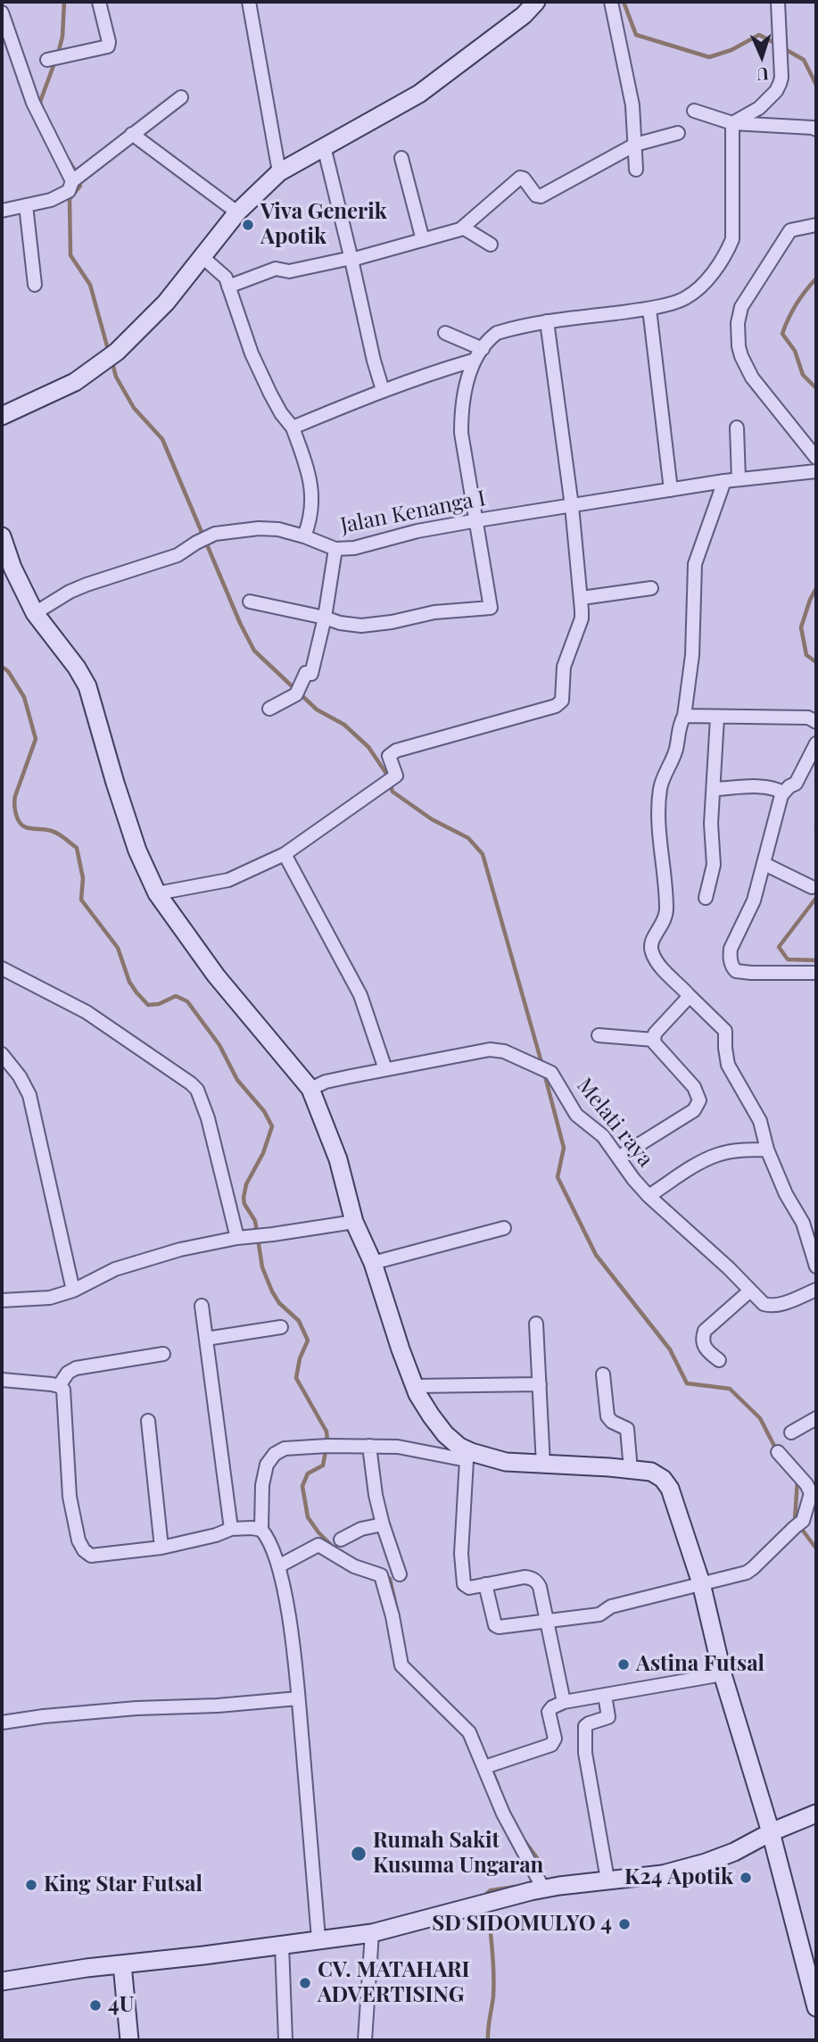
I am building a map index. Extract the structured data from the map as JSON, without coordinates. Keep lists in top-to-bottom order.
{
  "streets": {
    "street": ["Jalan Kenanga I", "Melati raya"]
  },
  "places": [
    "Viva Generik Apotik",
    "Astina Futsal",
    "Rumah Sakit Kusuma Ungaran",
    "K24 Apotik",
    "King Star Futsal",
    "SD SIDOMULYO 4",
    "CV. MATAHARI ADVERTISING",
    "4U"
  ],
  "north": "bottom"
}
